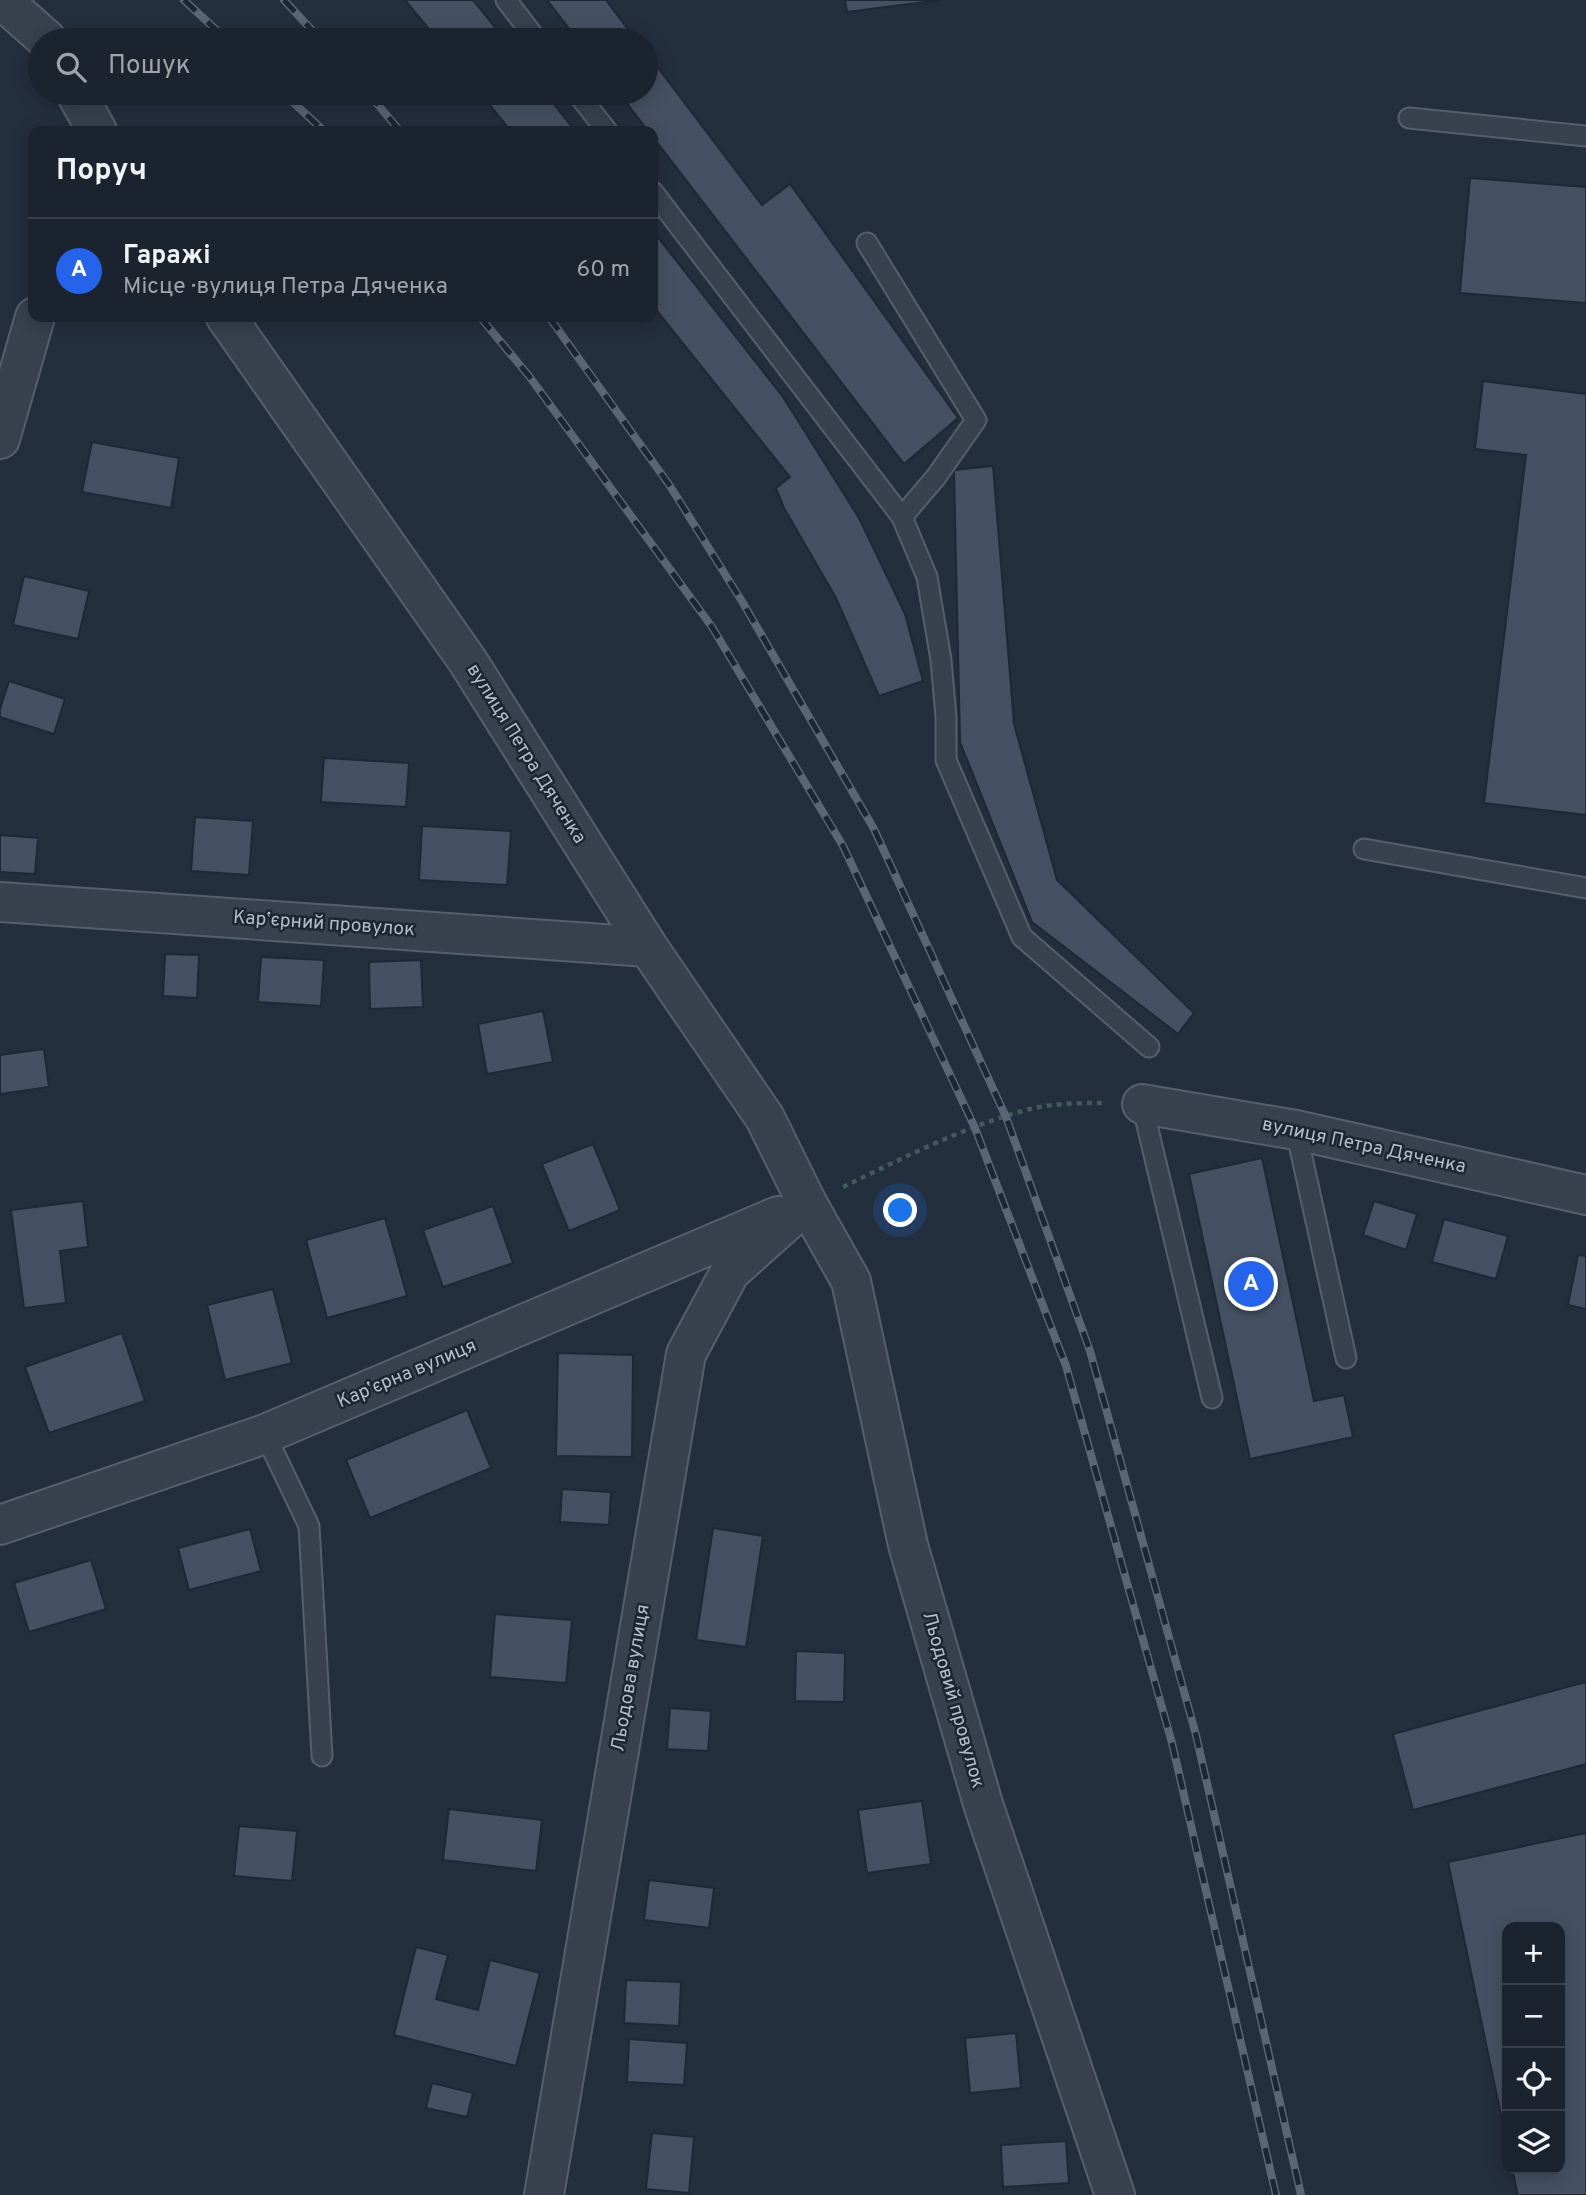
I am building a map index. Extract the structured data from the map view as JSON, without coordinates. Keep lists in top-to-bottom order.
{
  "streets": {
    "street": [
      "вулиця Петра Дяченка",
      "Карʼєрний провулок",
      "Карʼєрна вулиця",
      "Льодова вулиця",
      "Льодовий провулок"
    ]
  },
  "crossings": [
    ["вулиця Петра Дяченка", "Карʼєрний провулок"],
    ["вулиця Петра Дяченка", "Карʼєрна вулиця"],
    ["вулиця Петра Дяченка", "Льодова вулиця"],
    ["вулиця Петра Дяченка", "Льодовий провулок"],
    ["Карʼєрна вулиця", "Льодова вулиця"],
    ["Карʼєрна вулиця", "Льодовий провулок"],
    ["Льодова вулиця", "Льодовий провулок"]
  ],
  "page": {
    "search": "Пошук",
    "heading": "Поруч",
    "list": [
      {
        "mark": "A",
        "name": "Гаражі",
        "note": "Місце · вулиця Петра Дяченка",
        "value": "60 m"
      }
    ],
    "pins": "A",
    "map_buttons": ["+", "−"]
  }
}
